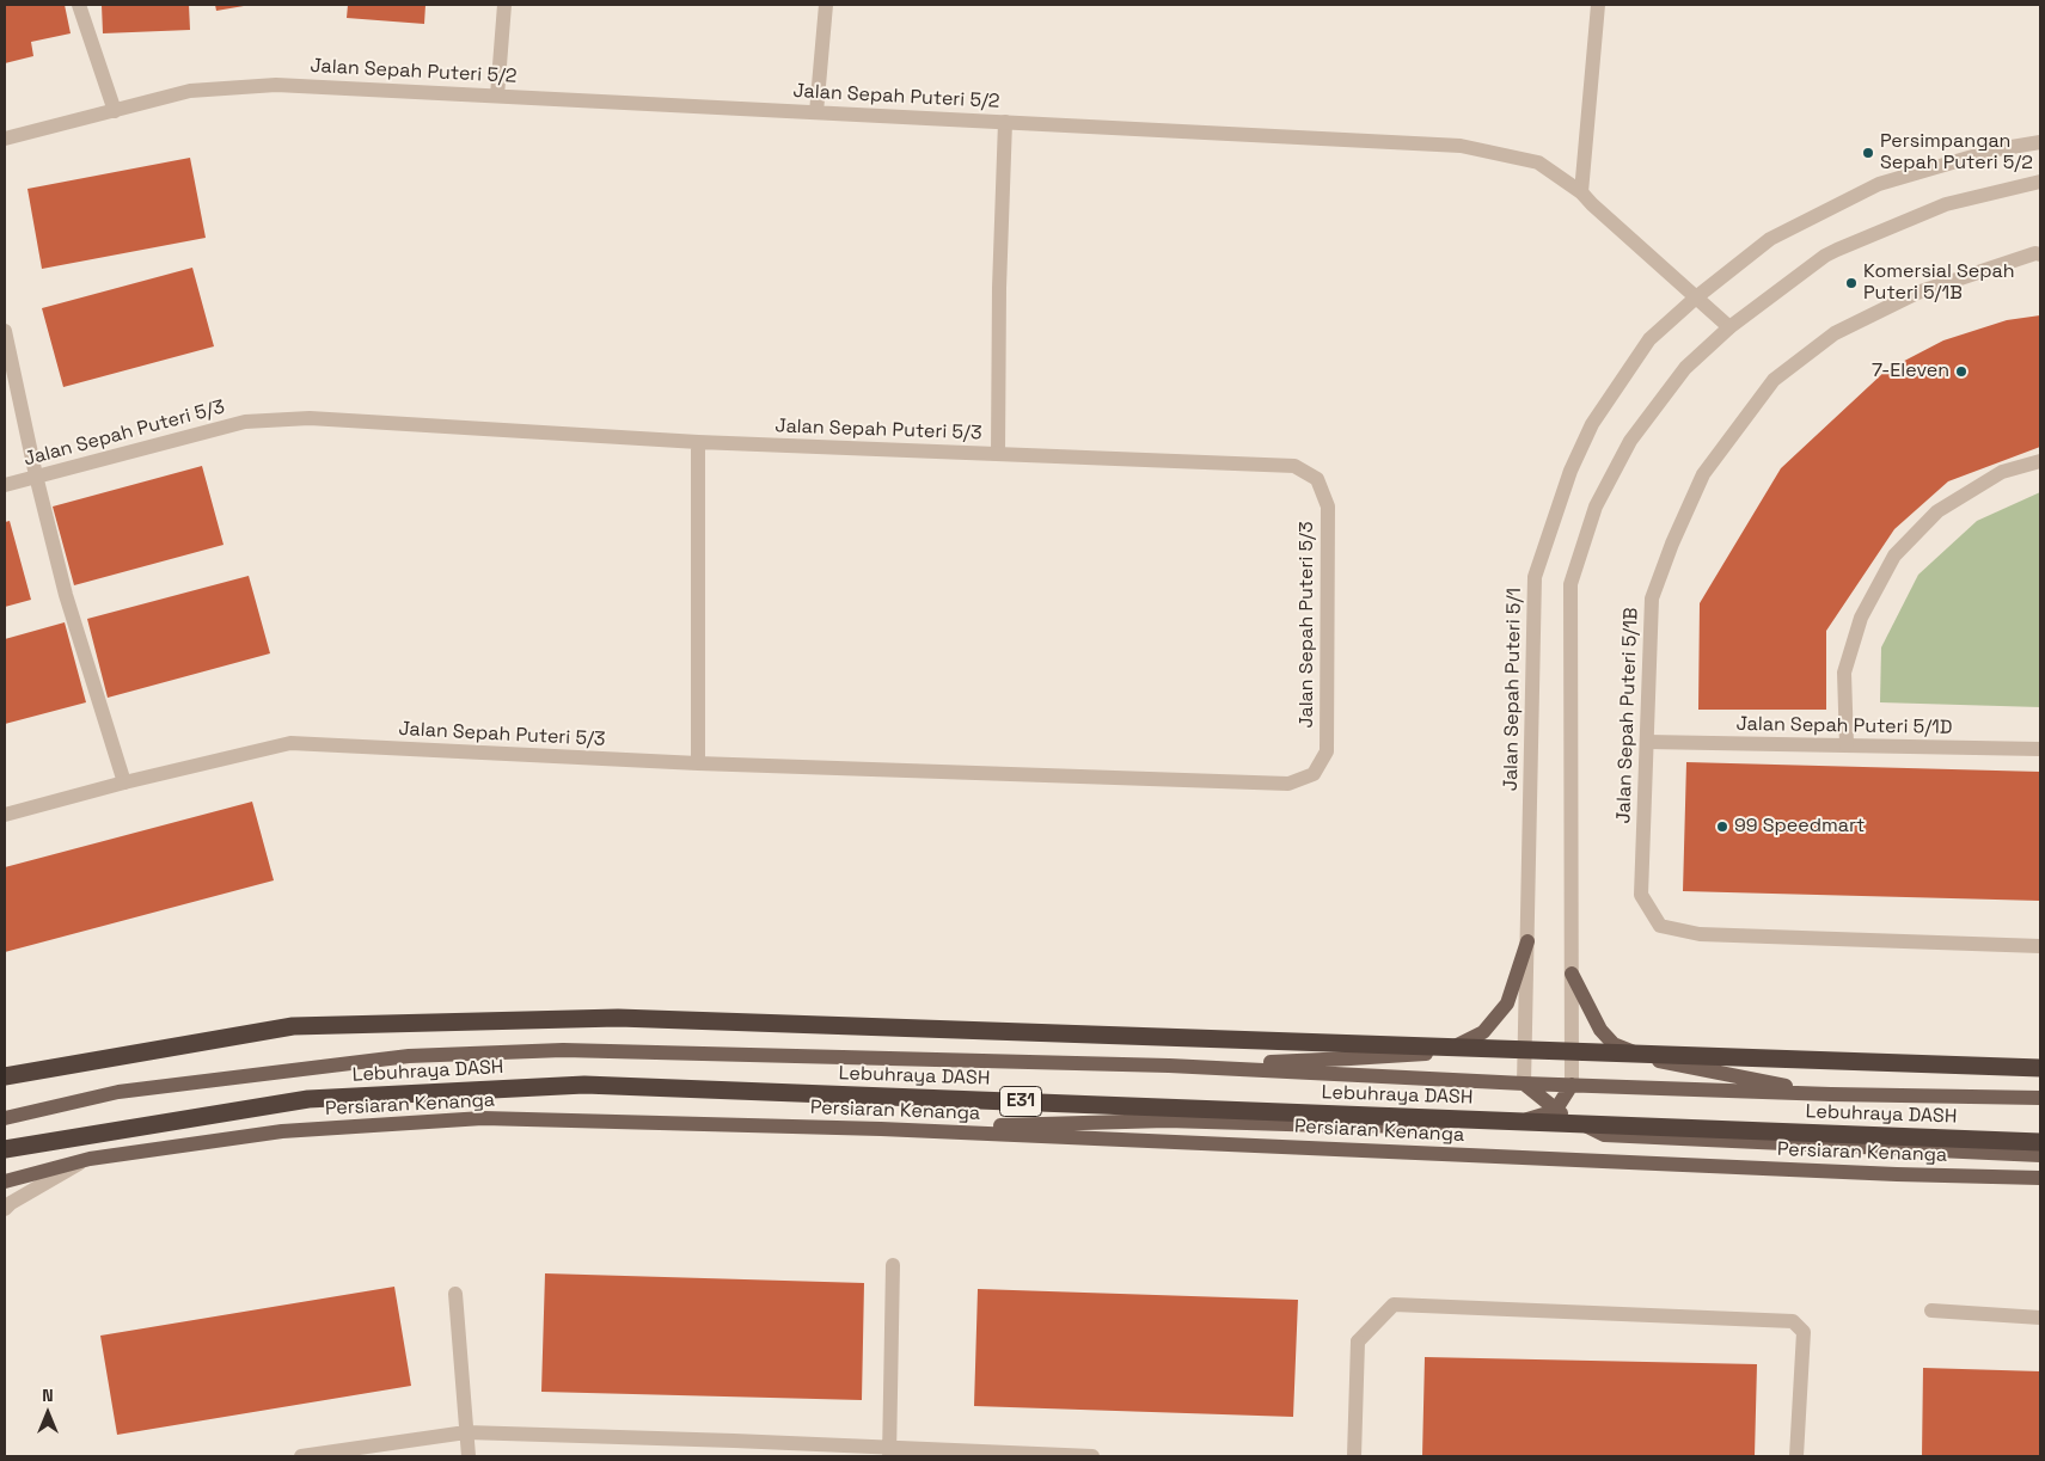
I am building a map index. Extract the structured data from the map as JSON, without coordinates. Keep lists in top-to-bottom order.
{
  "streets": {
    "highway": ["Lebuhraya DASH", "E31"],
    "main road": ["Persiaran Kenanga"],
    "street": [
      "Jalan Sepah Puteri 5/2",
      "Jalan Sepah Puteri 5/3",
      "Jalan Sepah Puteri 5/1",
      "Jalan Sepah Puteri 5/1B",
      "Jalan Sepah Puteri 5/1D"
    ]
  },
  "crossings": [
    ["Jalan Sepah Puteri 5/2", "Jalan Sepah Puteri 5/1"],
    ["Jalan Sepah Puteri 5/1B", "Jalan Sepah Puteri 5/1D"]
  ],
  "places": [
    "Persimpangan Sepah Puteri 5/2",
    "Komersial Sepah Puteri 5/1B",
    "7-Eleven",
    "99 Speedmart"
  ],
  "north": "top"
}
